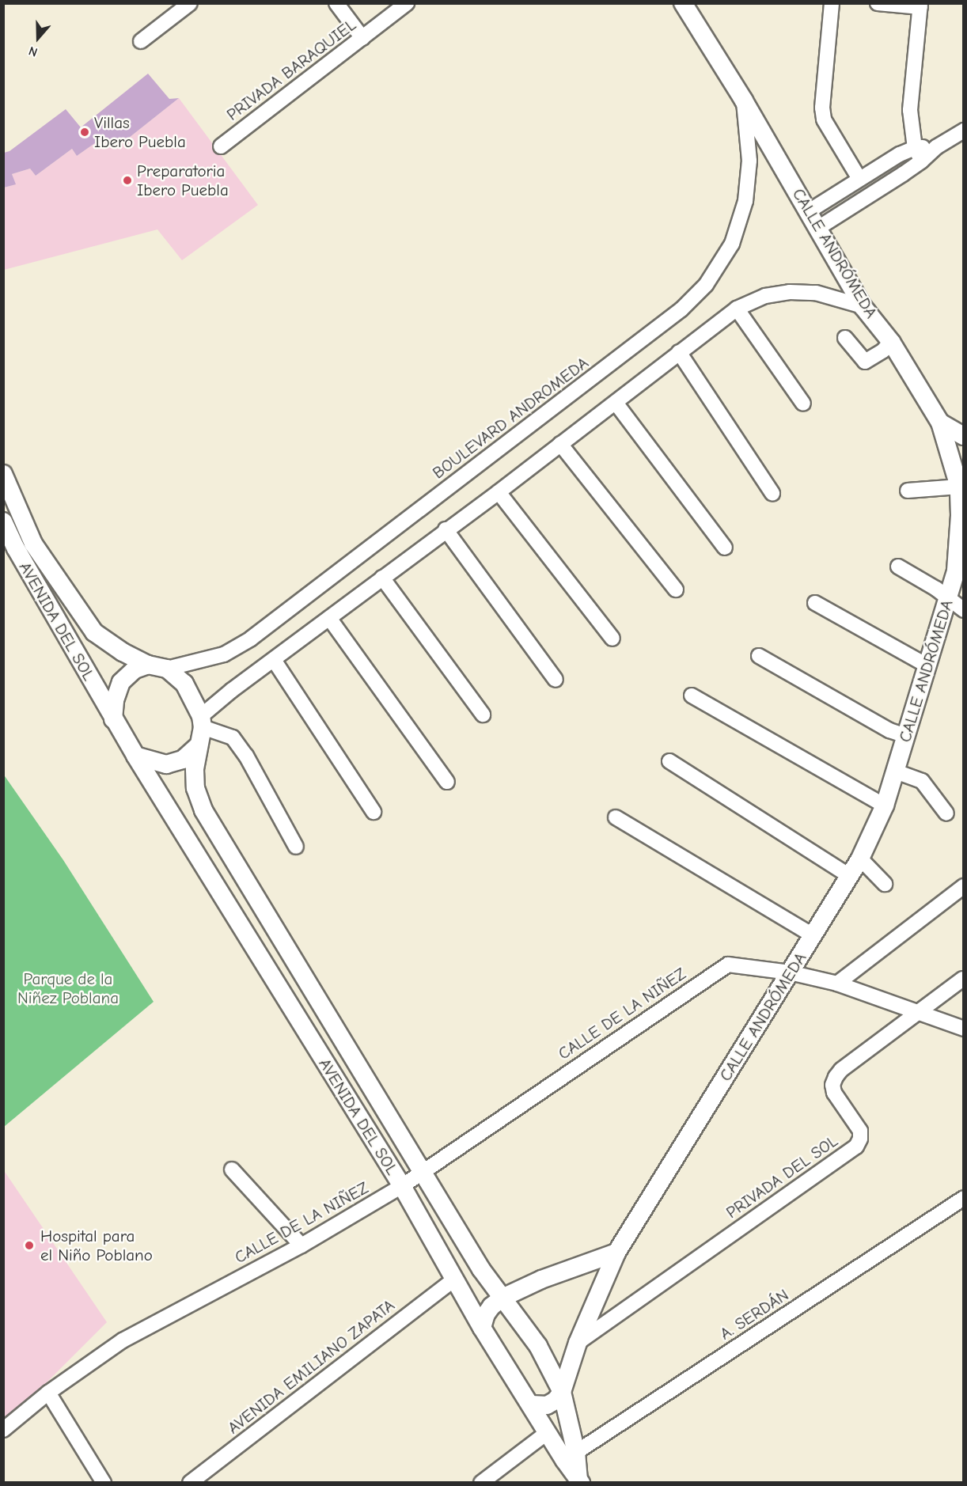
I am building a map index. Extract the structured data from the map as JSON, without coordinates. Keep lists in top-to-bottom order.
{
  "streets": {
    "main road": ["CALLE ANDRÓMEDA", "AVENIDA DEL SOL"],
    "street": [
      "PRIVADA BARAQUIEL",
      "BOULEVARD ANDROMEDA",
      "CALLE DE LA NIÑEZ",
      "PRIVADA DEL SOL",
      "A. SERDÁN",
      "AVENIDA EMILIANO ZAPATA"
    ]
  },
  "crossings": [
    ["CALLE ANDRÓMEDA", "BOULEVARD ANDROMEDA"],
    ["CALLE ANDRÓMEDA", "AVENIDA DEL SOL"],
    ["CALLE ANDRÓMEDA", "CALLE DE LA NIÑEZ"],
    ["CALLE ANDRÓMEDA", "PRIVADA DEL SOL"],
    ["BOULEVARD ANDROMEDA", "AVENIDA DEL SOL"],
    ["AVENIDA DEL SOL", "CALLE DE LA NIÑEZ"],
    ["AVENIDA DEL SOL", "A. SERDÁN"],
    ["AVENIDA DEL SOL", "AVENIDA EMILIANO ZAPATA"],
    ["CALLE DE LA NIÑEZ", "PRIVADA DEL SOL"]
  ],
  "parks": ["Parque de la Niñez Poblana"],
  "places": ["Villas Ibero Puebla", "Preparatoria Ibero Puebla", "Hospital para el Niño Poblano"],
  "north": "bottom"
}
